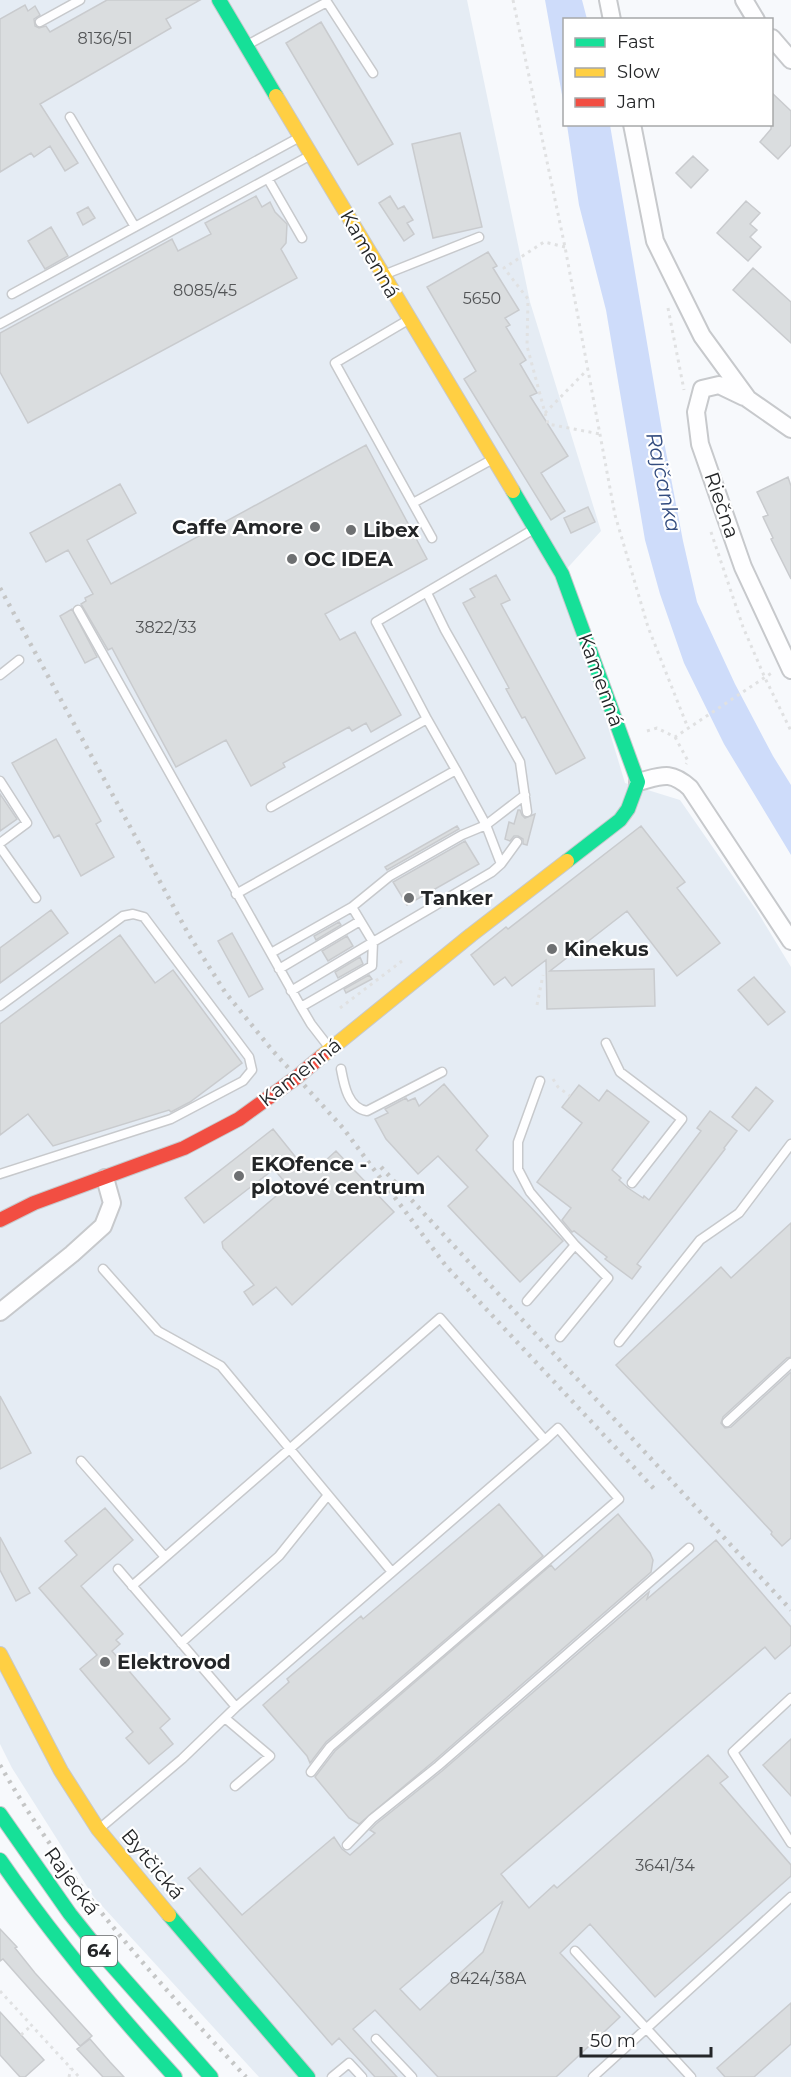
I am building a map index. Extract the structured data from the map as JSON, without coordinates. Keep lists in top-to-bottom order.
{
  "streets": {
    "street": [
      "Kamenná",
      "Riečna",
      "Bytčická",
      "Rajecká",
      "64"
    ]
  },
  "water": ["Rajčanka"],
  "places": [
    "Caffe Amore",
    "Libex",
    "OC IDEA",
    "Tanker",
    "Kinekus",
    "EKOfence - plotové centrum",
    "Elektrovod"
  ],
  "house_numbers": [
    "8136/51",
    "8085/45",
    "5650",
    "3822/33",
    "3641/34",
    "8424/38A"
  ],
  "legend": ["Fast", "Slow", "Jam"],
  "scale_bar": "50 m"
}
